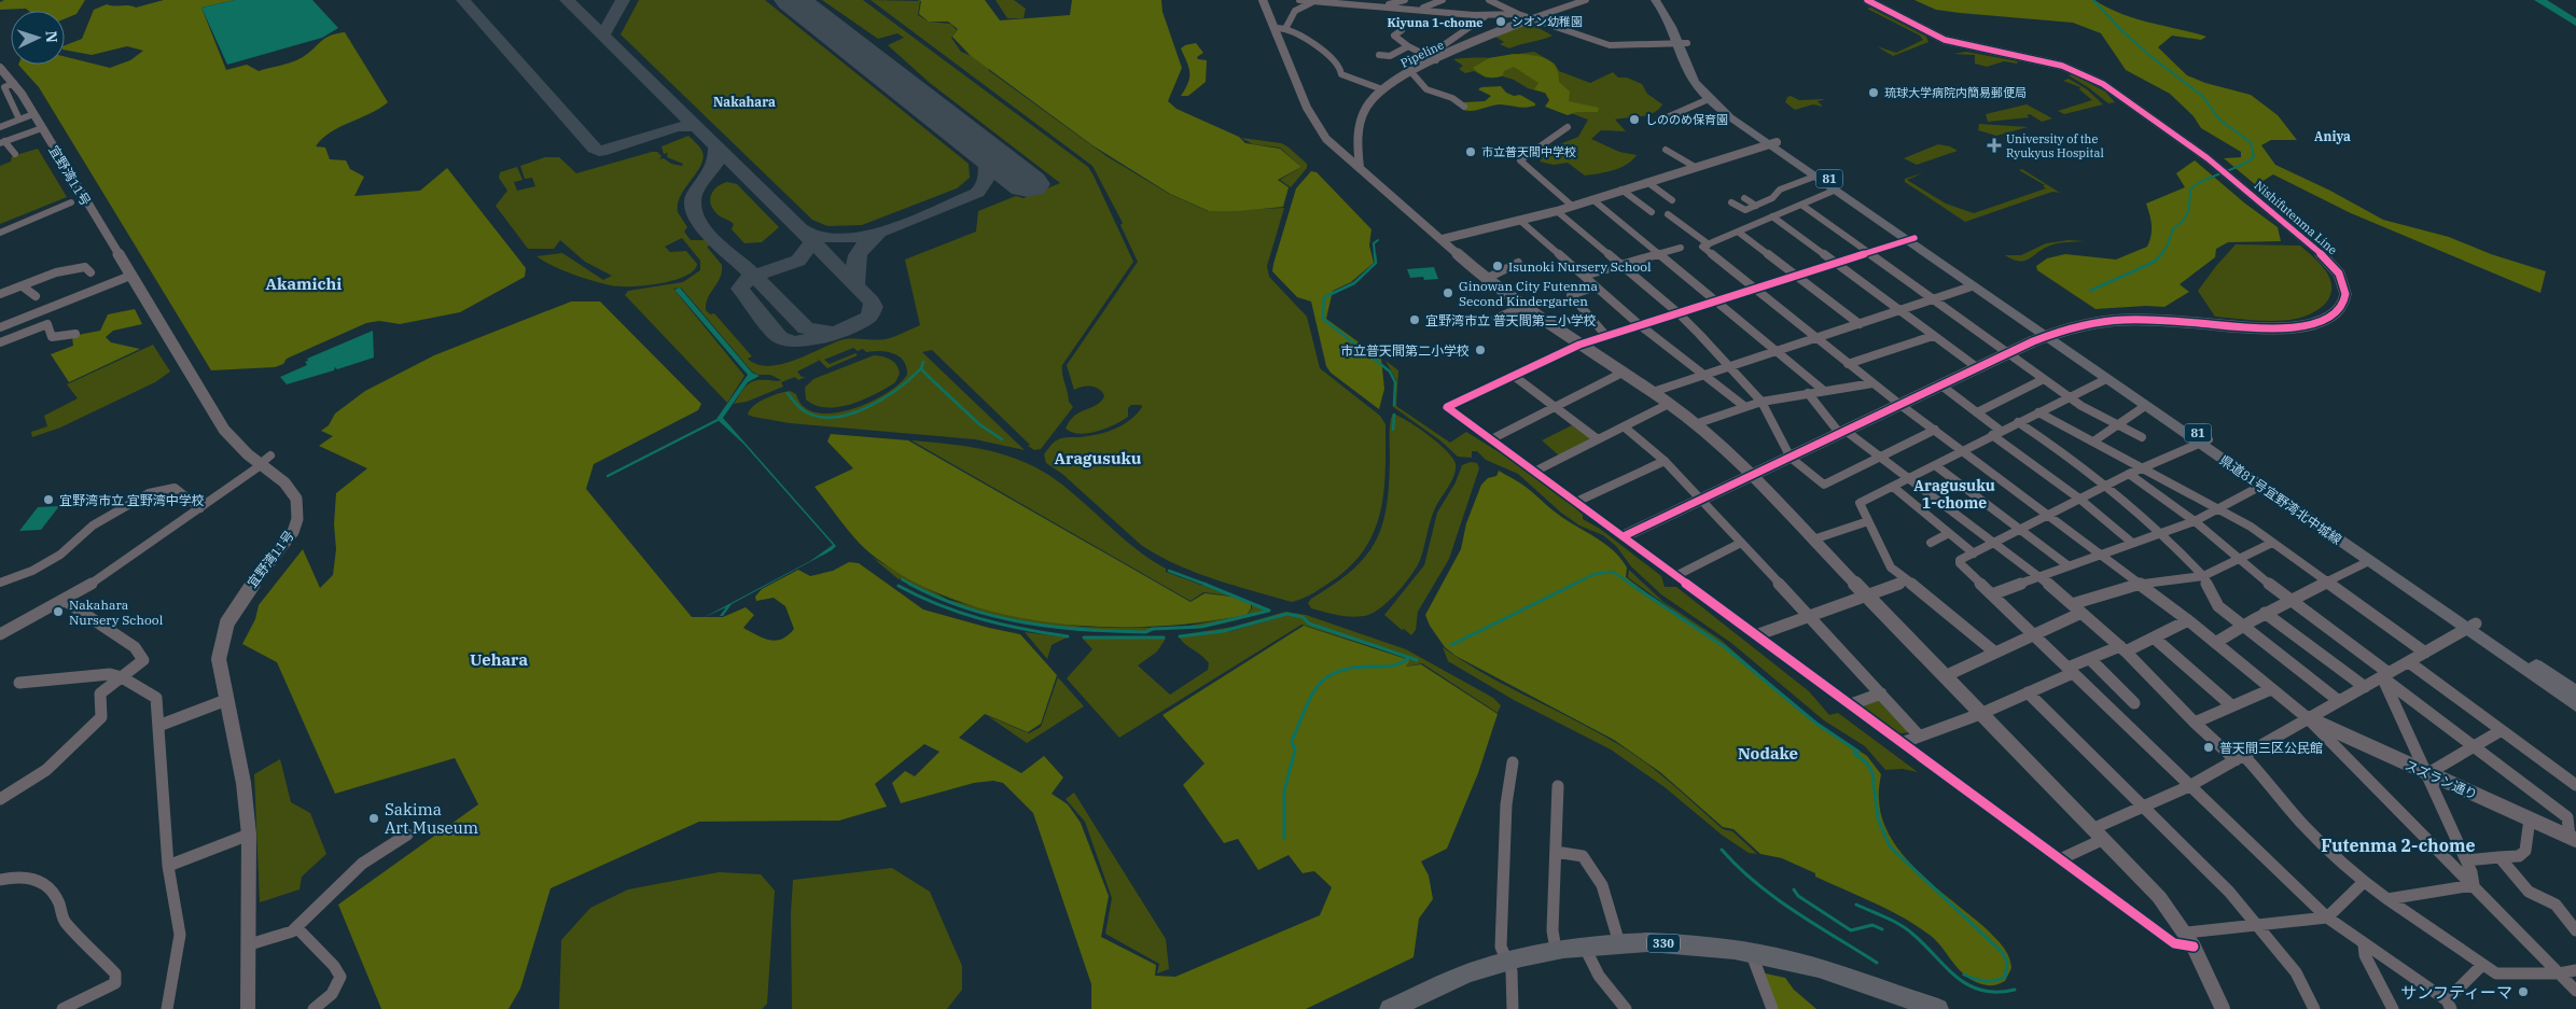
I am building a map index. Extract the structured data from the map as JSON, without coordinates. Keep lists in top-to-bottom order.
{
  "streets": {
    "highway": ["330"],
    "main road": ["81", "県道81号宜野湾北中城線"],
    "street": [
      "Pipeline",
      "宜野湾11号",
      "Nishifutenma Line",
      "スズラン通り"
    ]
  },
  "crossings": [
    ["Nishifutenma Line", "県道81号宜野湾北中城線"]
  ],
  "districts": [
    "Kiyuna 1-chome",
    "Nakahara",
    "Aniya",
    "Akamichi",
    "Aragusuku",
    "Aragusuku 1-chome",
    "Uehara",
    "Nodake",
    "Futenma 2-chome"
  ],
  "places": {
    "other": [
      "シオン幼稚園",
      "琉球大学病院内簡易郵便局",
      "しののめ保育園",
      "市立普天間中学校",
      "Isunoki Nursery School",
      "Ginowan City Futenma Second Kindergarten",
      "宜野湾市立 普天間第二小学校",
      "市立普天間第二小学校",
      "宜野湾市立 宜野湾中学校",
      "Nakahara Nursery School",
      "普天間三区公民館",
      "Sakima Art Museum",
      "サンフティーマ"
    ],
    "health": ["University of the Ryukyus Hospital"]
  },
  "north": "right"
}
